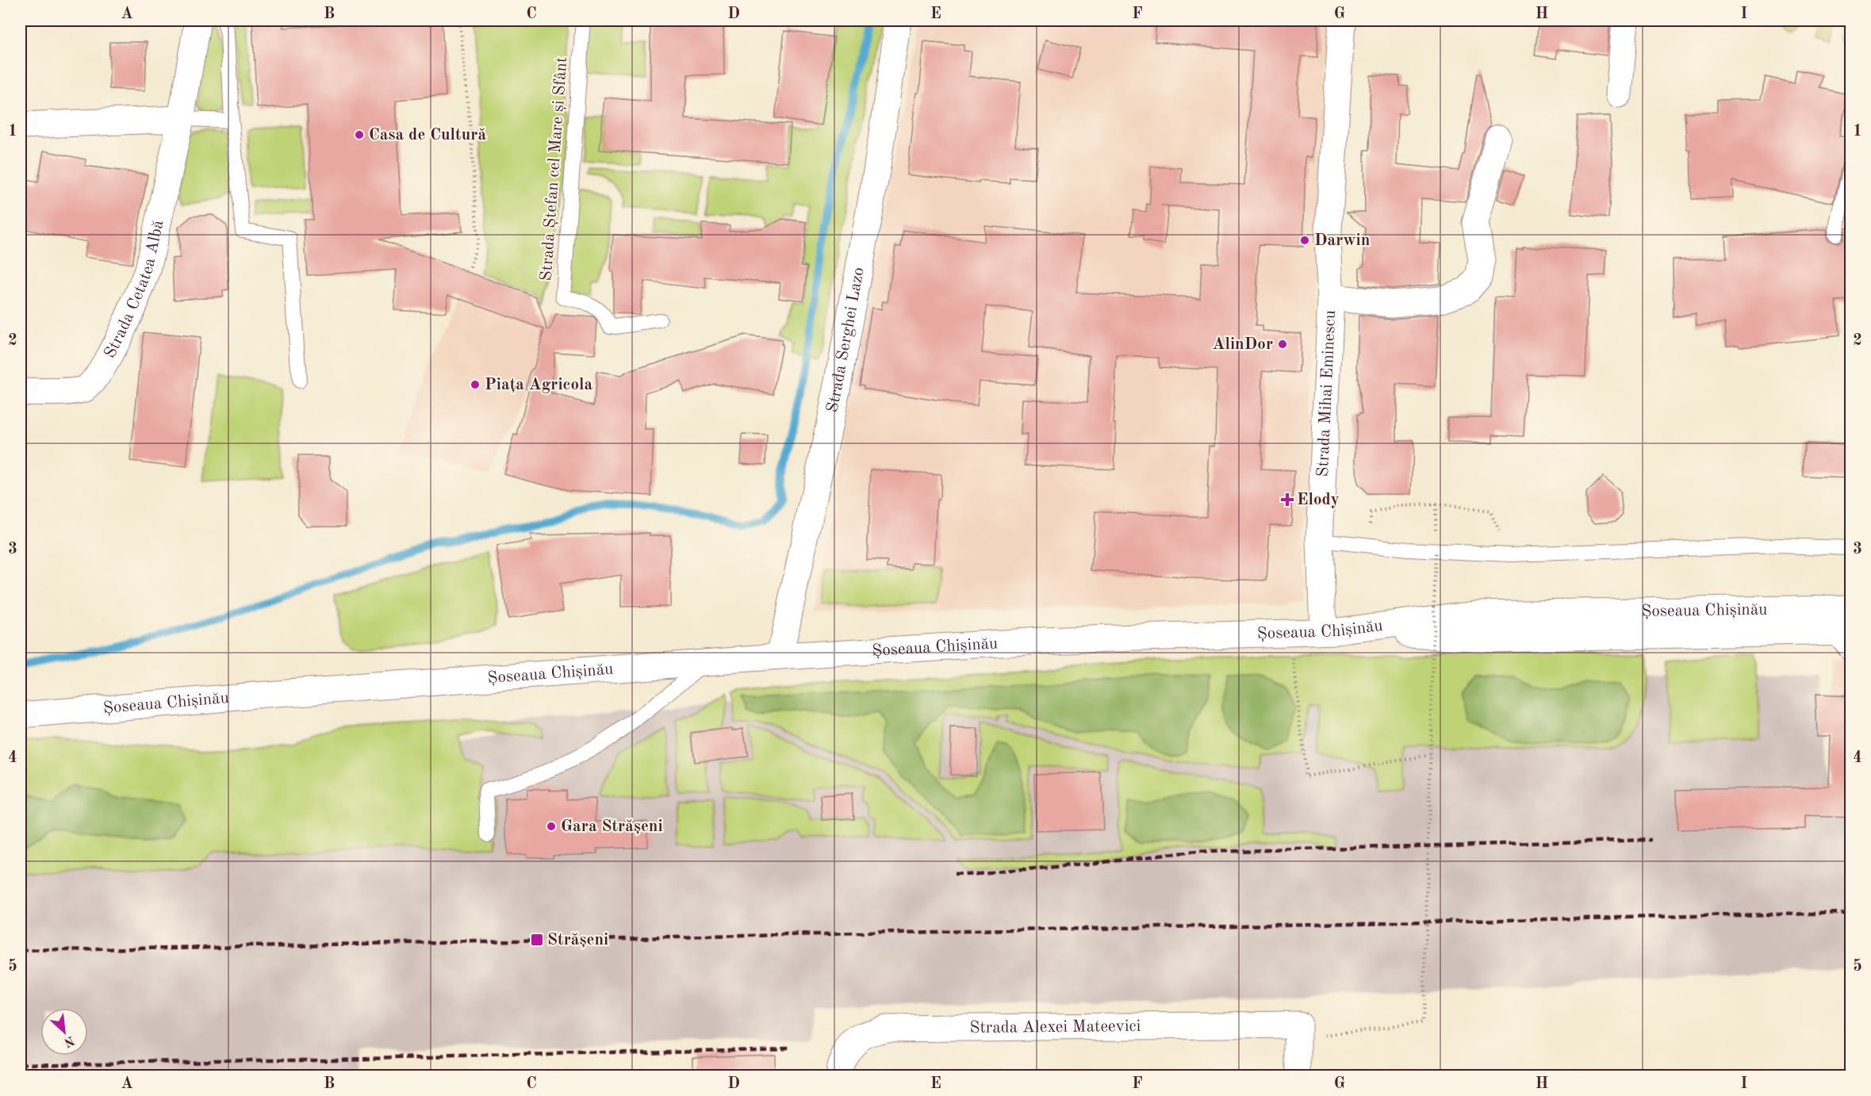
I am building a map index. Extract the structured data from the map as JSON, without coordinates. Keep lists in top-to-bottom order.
{
  "streets": {
    "main road": [
      "Strada Cetatea Albă",
      "Strada Serghei Lazo",
      "Strada Mihai Eminescu",
      "Șoseaua Chișinău",
      "Strada Alexei Mateevici"
    ],
    "lane": ["Strada Ștefan cel Mare și Sfânt"]
  },
  "crossings": [
    ["Strada Serghei Lazo", "Șoseaua Chișinău"],
    ["Strada Mihai Eminescu", "Șoseaua Chișinău"]
  ],
  "places": {
    "other": [
      "Casa de Cultură",
      "Darwin",
      "AlinDor",
      "Piața Agricola",
      "Gara Strășeni"
    ],
    "health": ["Elody"],
    "transit": ["Strășeni"]
  },
  "north": "bottom right",
  "grid": {
    "columns": [
      "A",
      "B",
      "C",
      "D",
      "E",
      "F",
      "G",
      "H",
      "I"
    ],
    "rows": [
      "1",
      "2",
      "3",
      "4",
      "5"
    ]
  }
}
